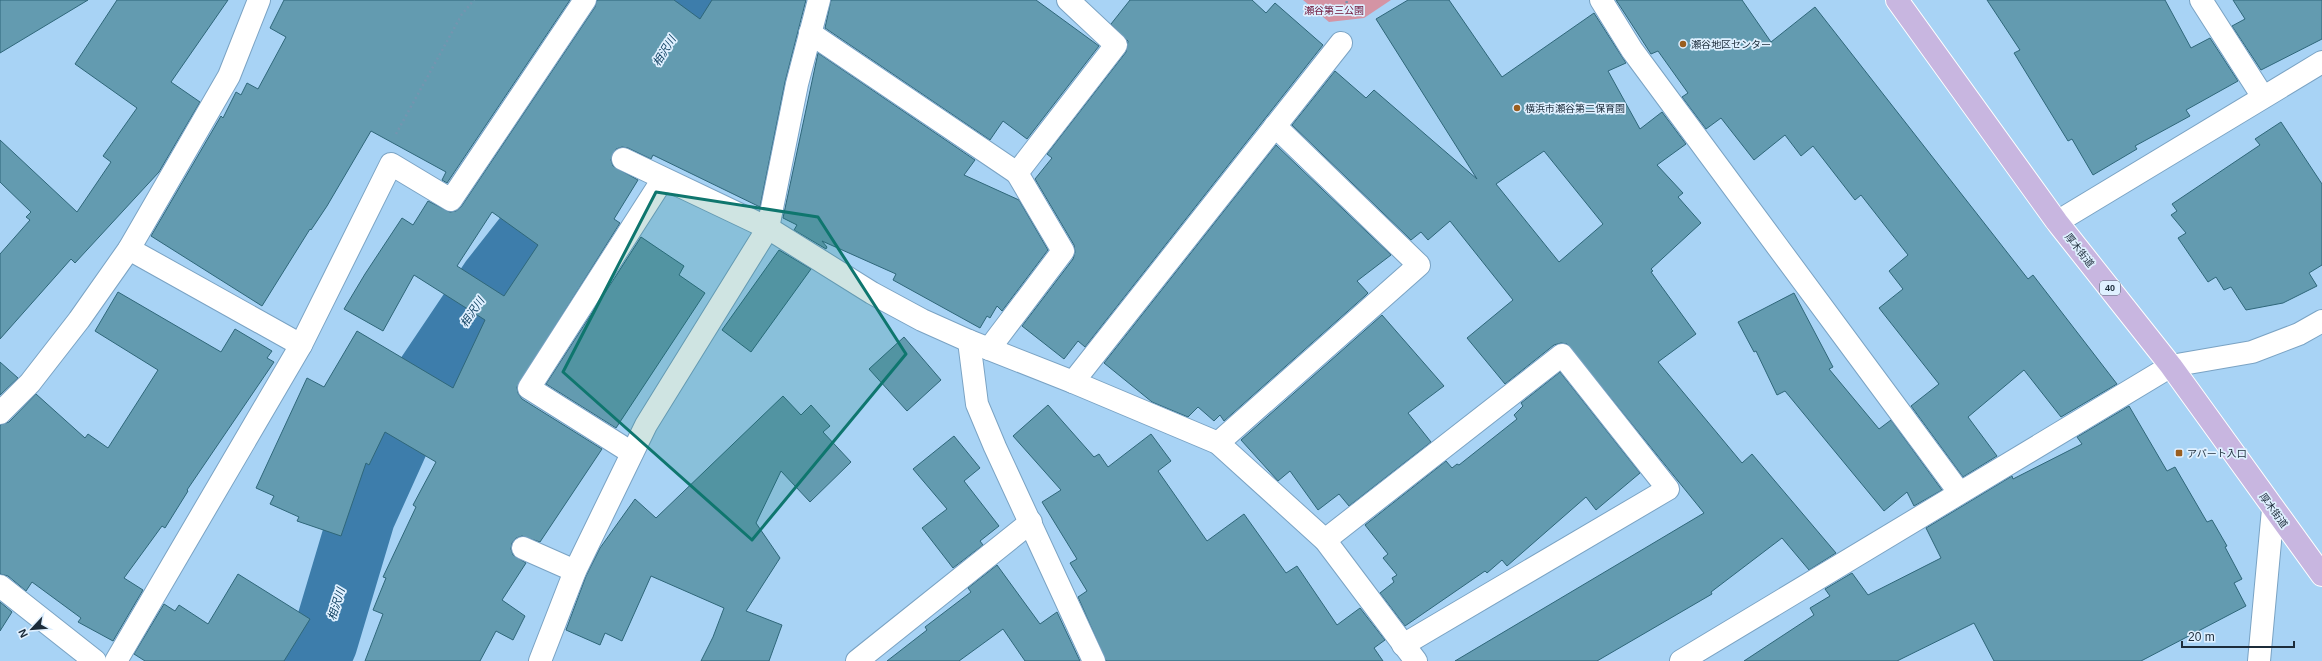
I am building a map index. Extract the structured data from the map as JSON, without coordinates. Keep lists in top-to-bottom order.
{
  "streets": {
    "main road": ["厚木街道", "40"]
  },
  "water": ["相沢川"],
  "parks": ["瀬谷第三公園"],
  "places": {
    "other": ["瀬谷地区センター", "横浜市瀬谷第二保育園"],
    "transit": ["アパート入口"]
  },
  "scale_bar": "20 m",
  "north": "bottom left"
}
